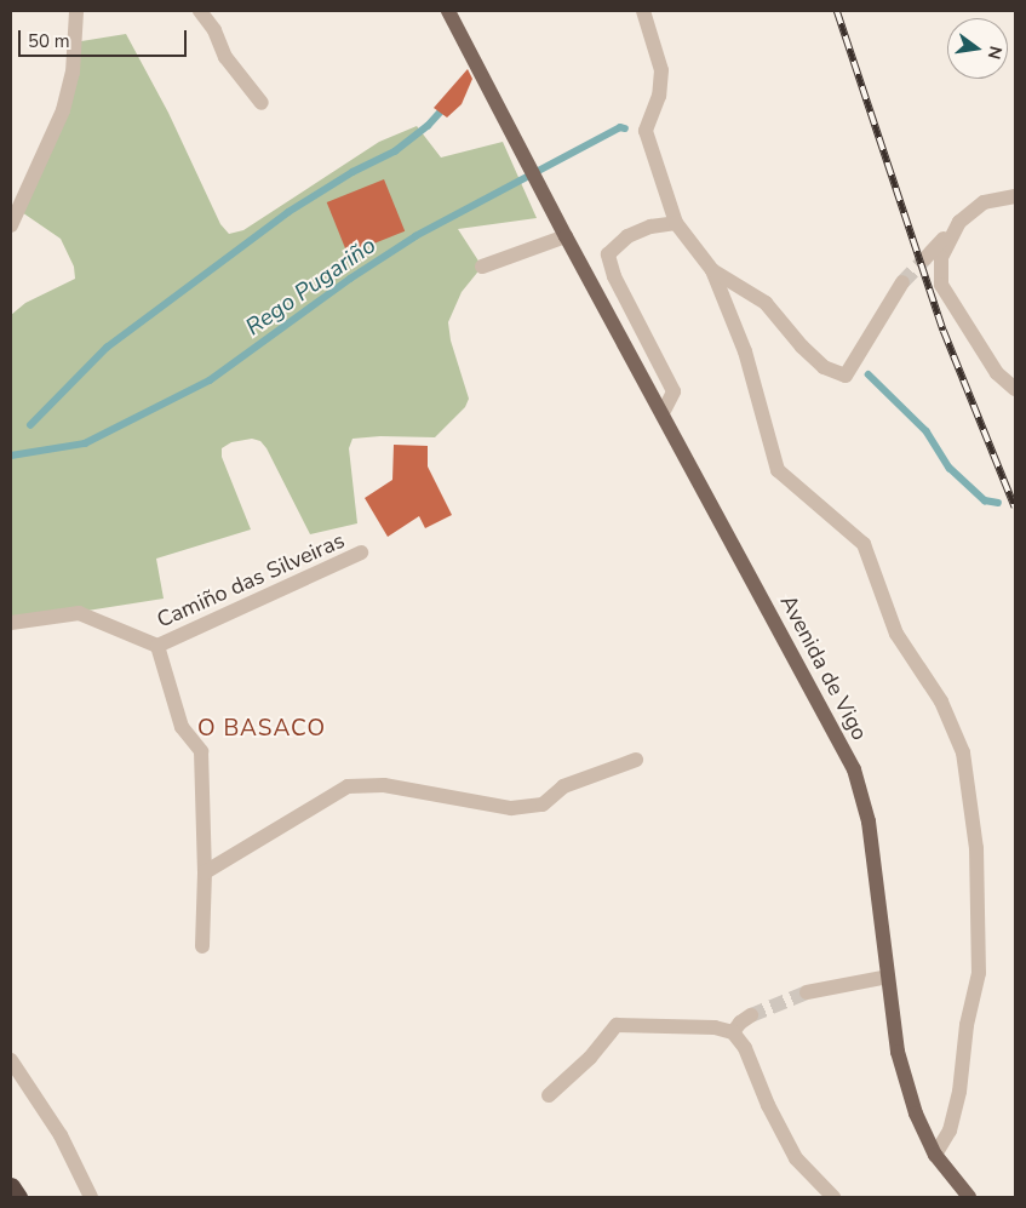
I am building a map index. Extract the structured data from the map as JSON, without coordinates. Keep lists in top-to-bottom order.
{
  "streets": {
    "main road": ["Avenida de Vigo"],
    "street": ["Camiño das Silveiras"]
  },
  "districts": ["O BASACO"],
  "water": ["Rego Pugariño"],
  "scale_bar": "50 m",
  "north": "right"
}
